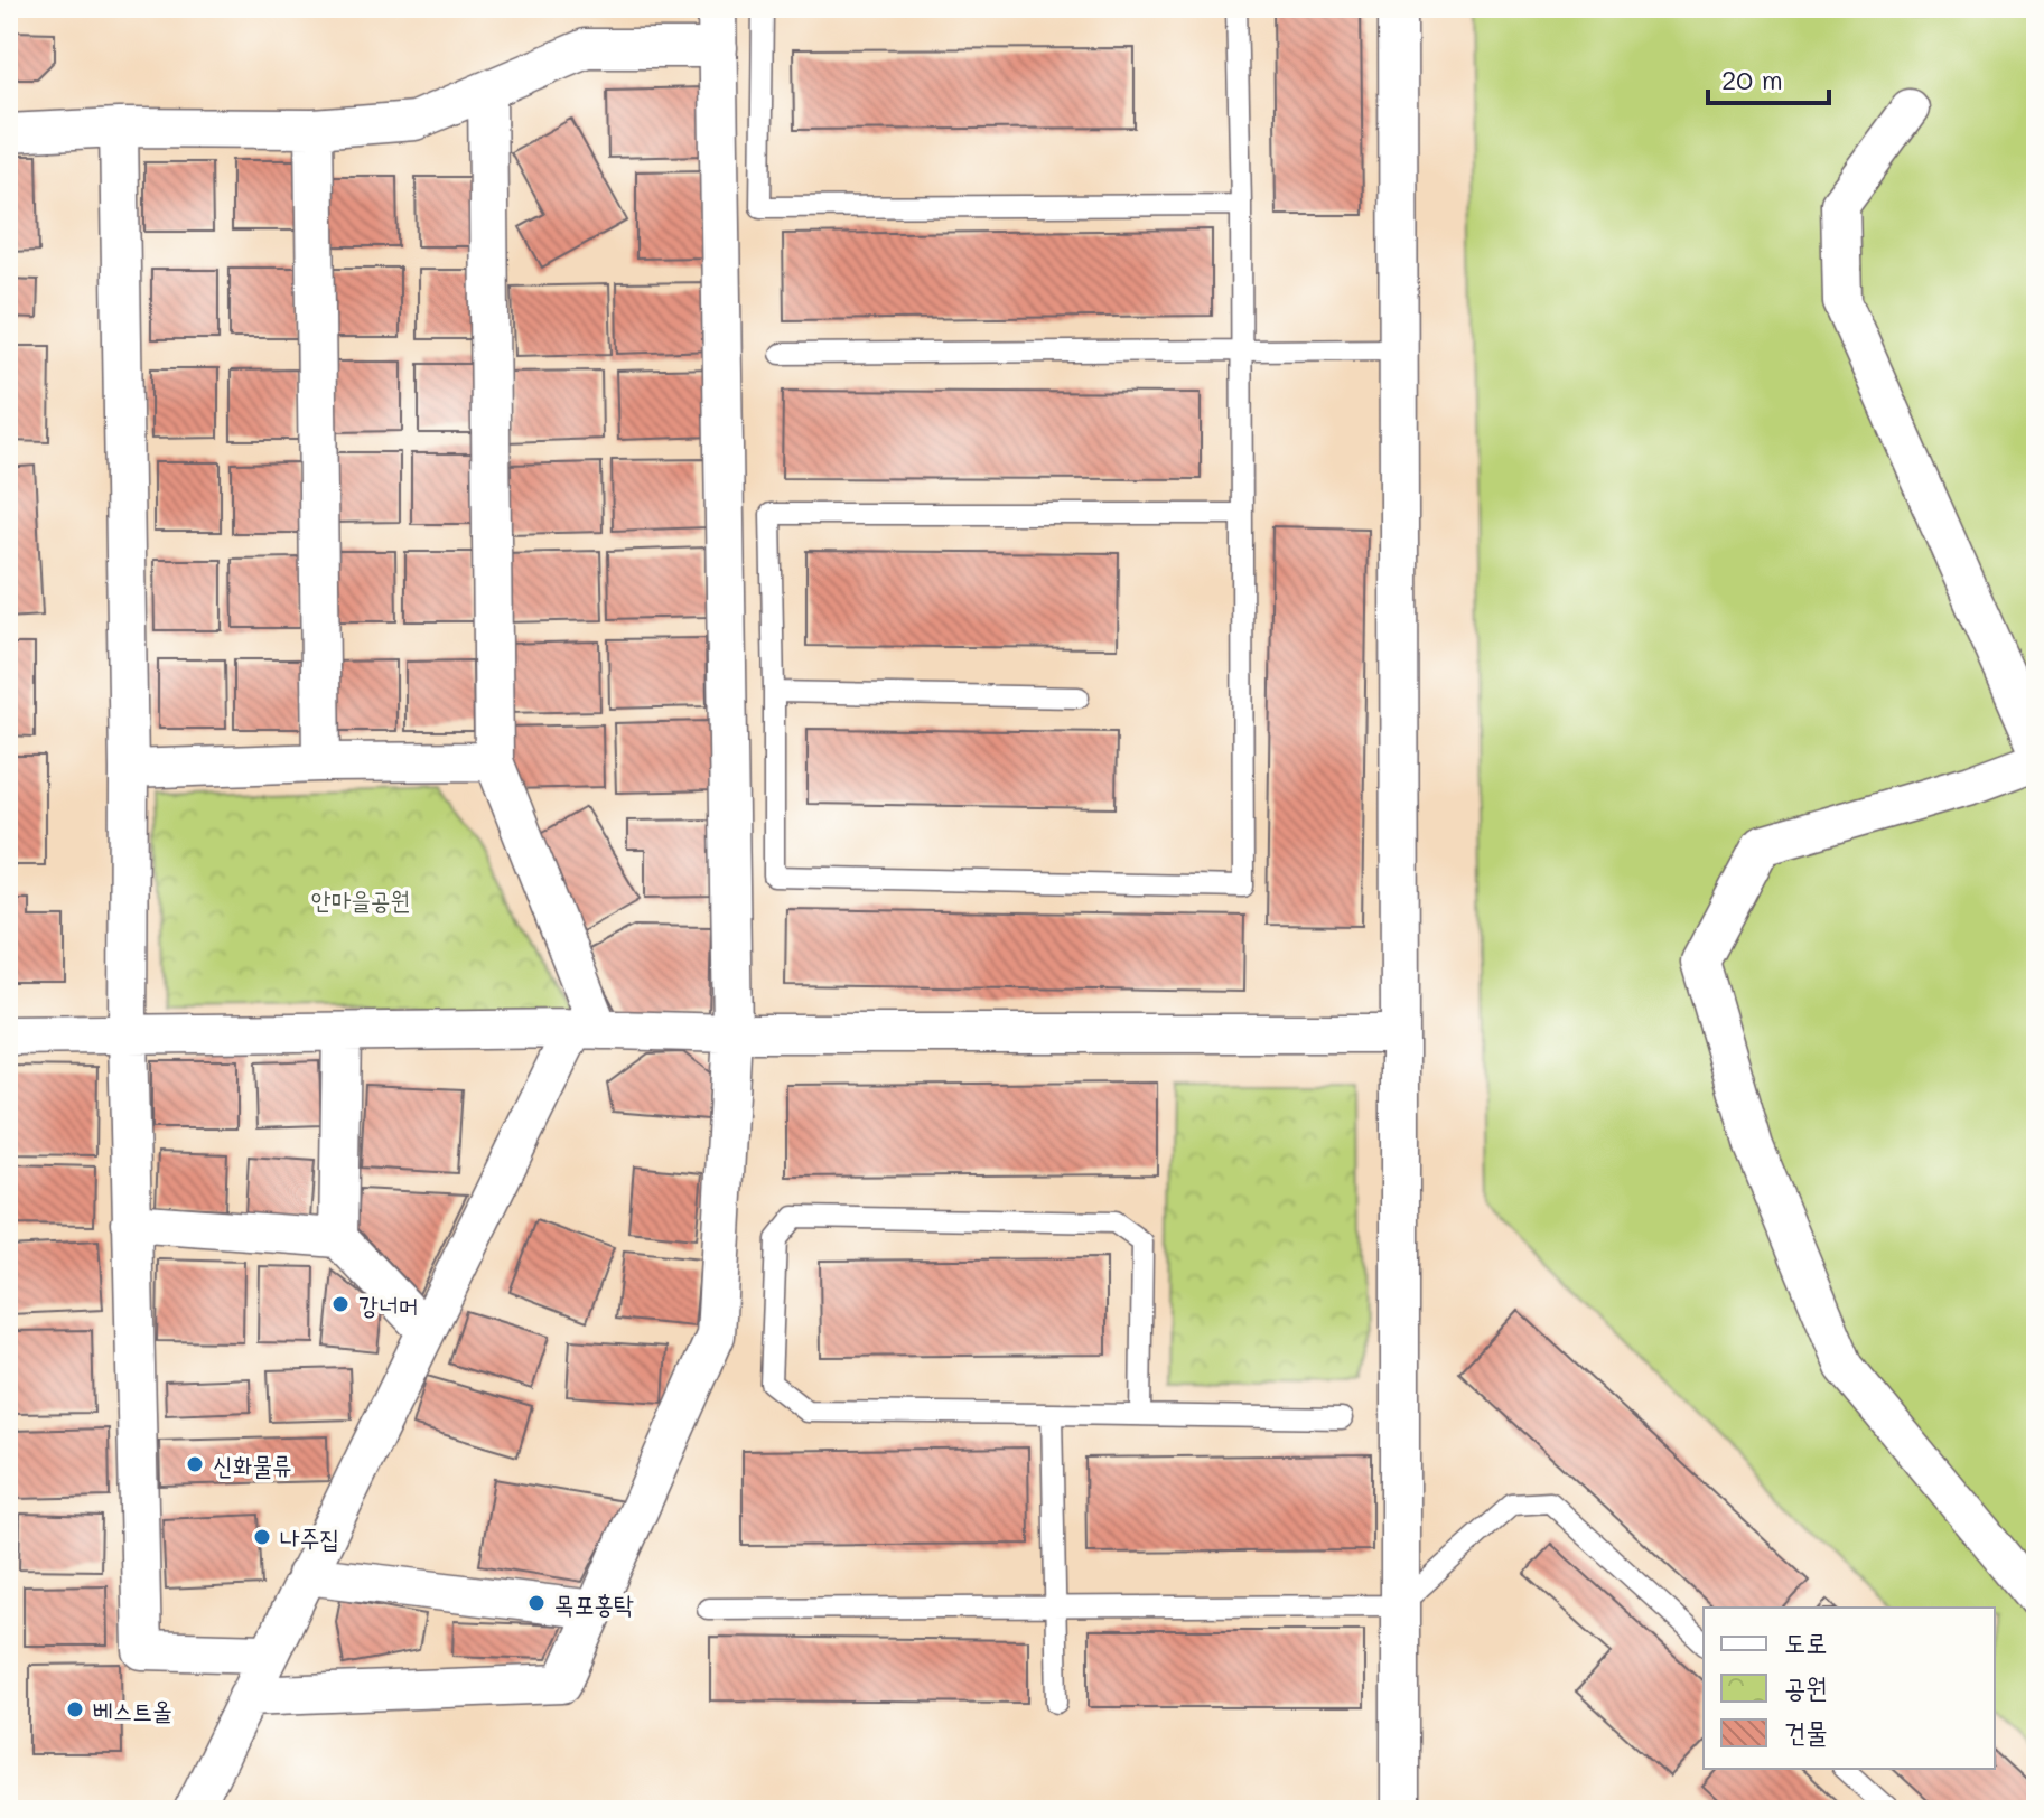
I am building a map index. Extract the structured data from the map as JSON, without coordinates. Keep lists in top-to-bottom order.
{
  "parks": ["안마을공원"],
  "places": [
    "강너머",
    "신화물류",
    "나주집",
    "목포홍탁",
    "베스트올"
  ],
  "legend": ["도로", "공원", "건물"],
  "scale_bar": "20 m"
}
